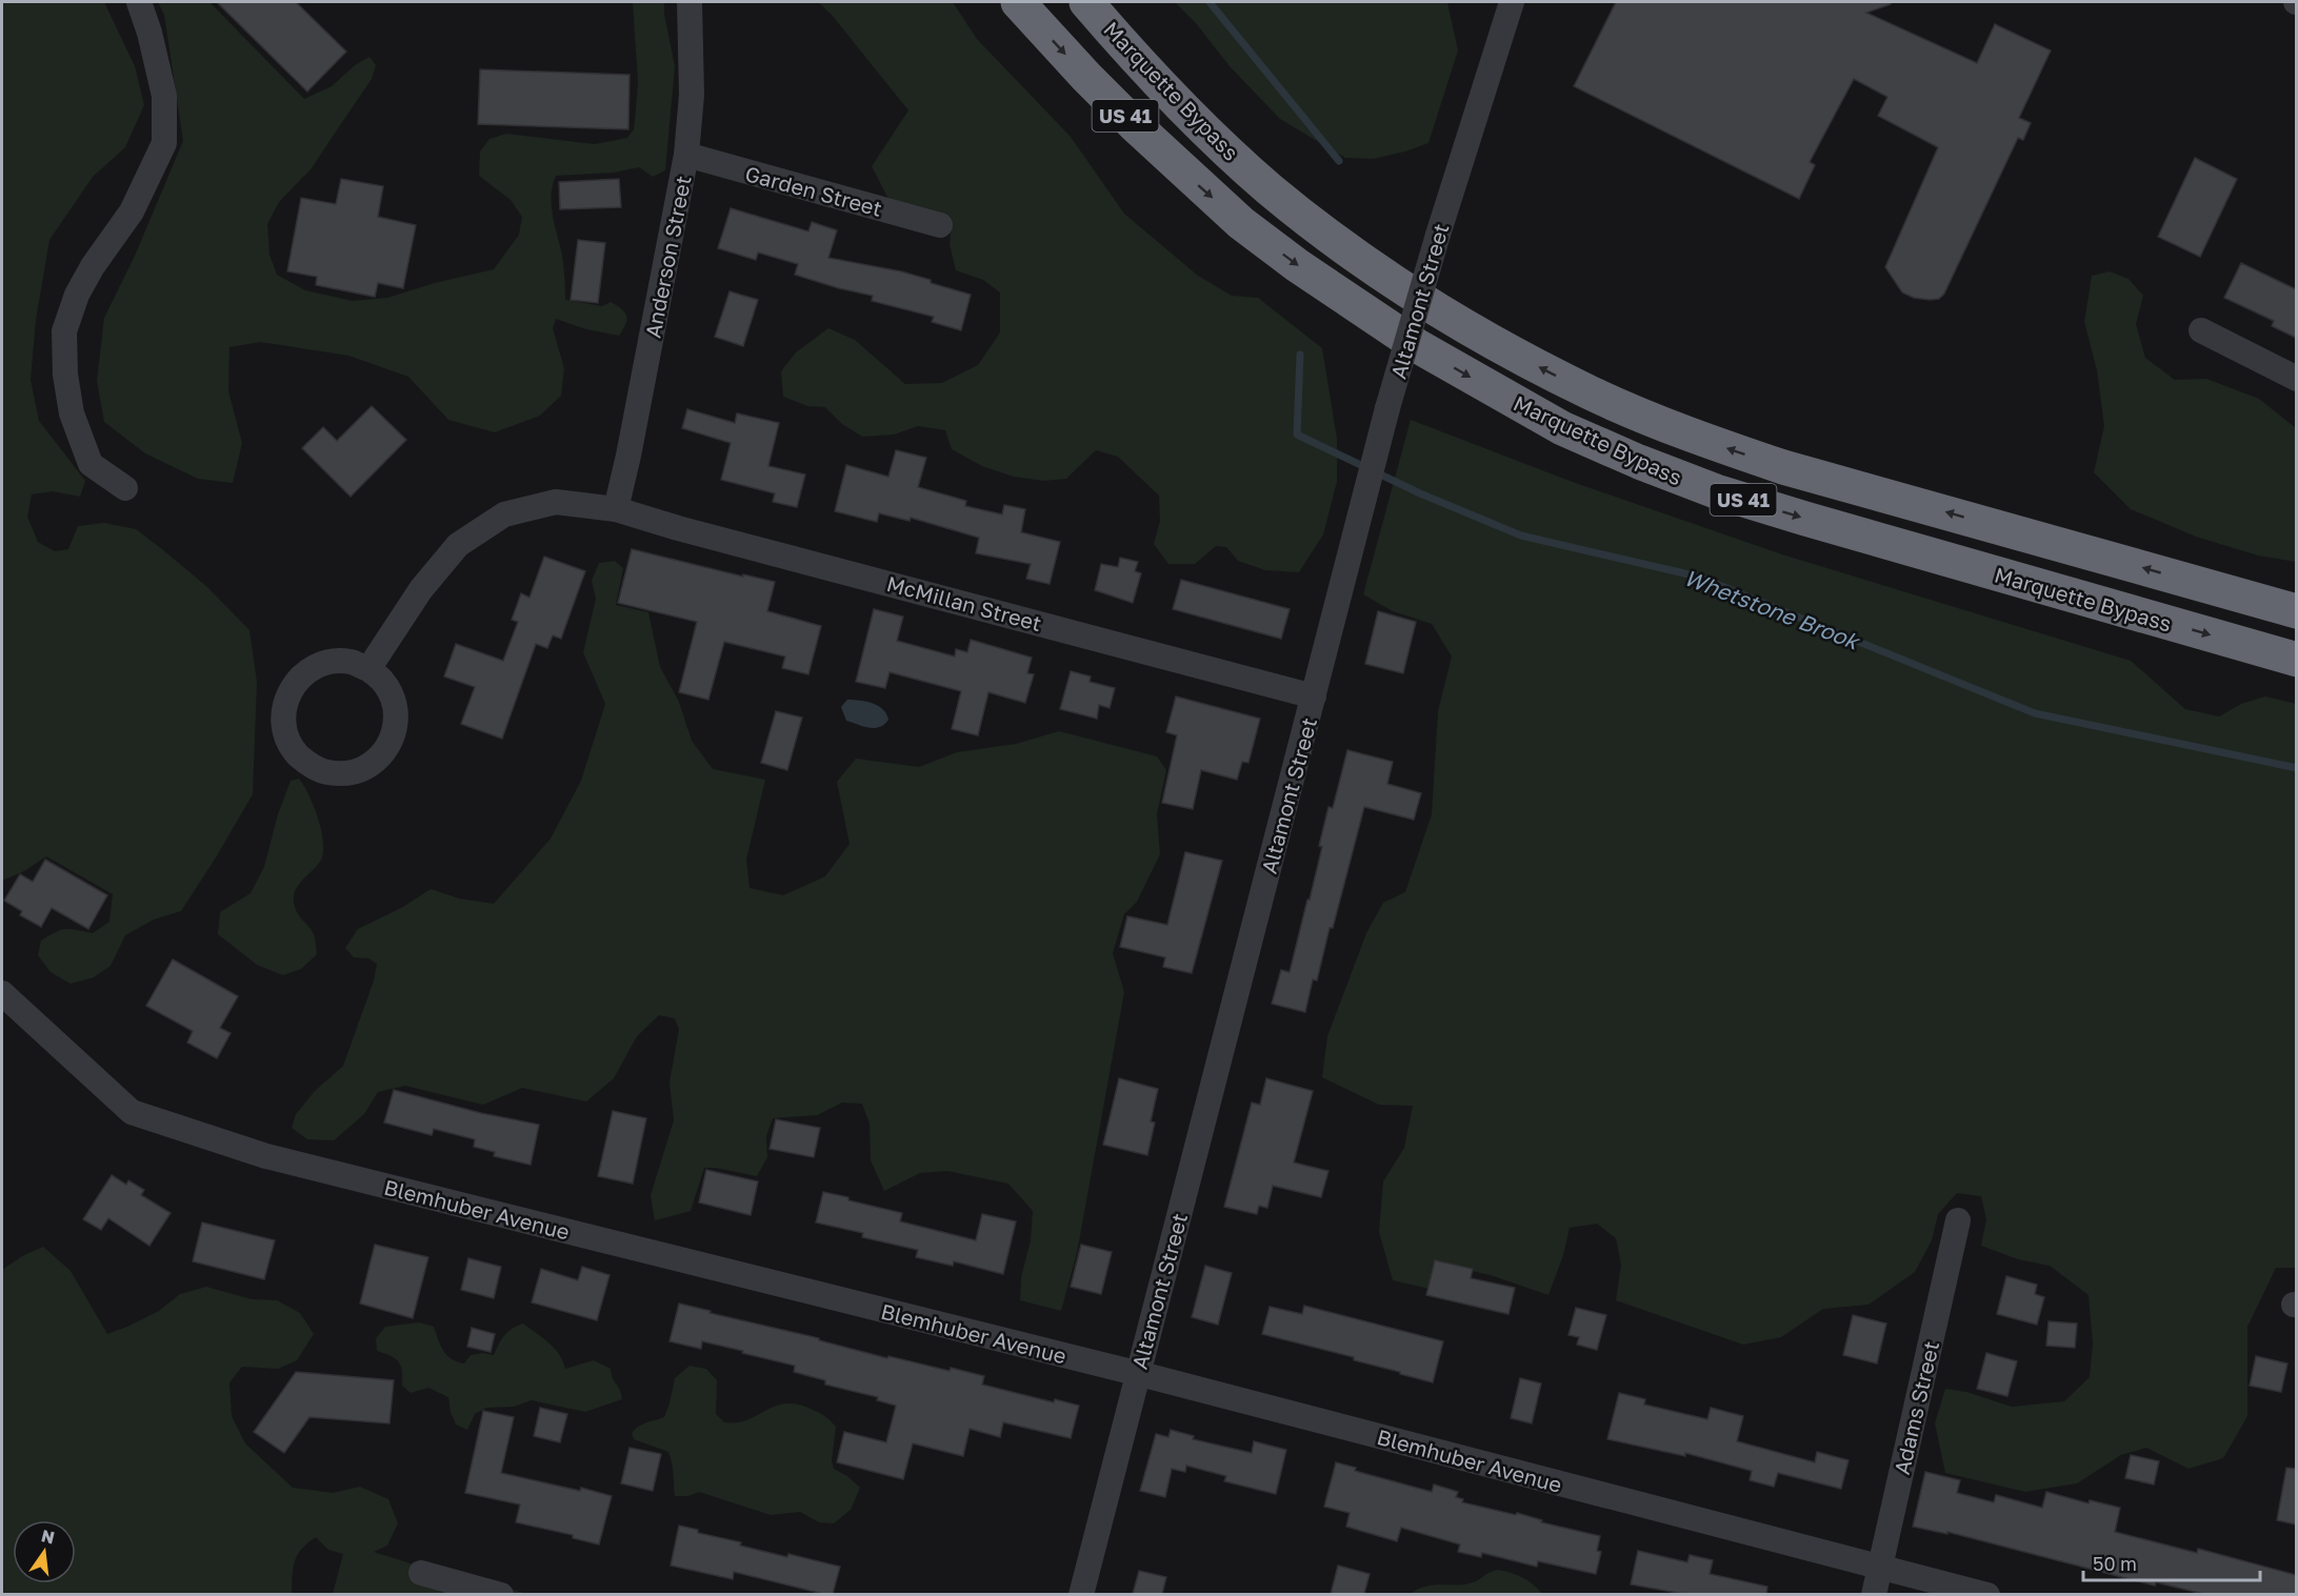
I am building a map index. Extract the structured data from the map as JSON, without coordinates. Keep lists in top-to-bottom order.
{
  "streets": {
    "highway": ["Marquette Bypass", "US 41"],
    "street": [
      "Garden Street",
      "Anderson Street",
      "Altamont Street",
      "McMillan Street",
      "Blemhuber Avenue",
      "Adams Street"
    ]
  },
  "crossings": [
    ["Garden Street", "Anderson Street"],
    ["Anderson Street", "McMillan Street"],
    ["Altamont Street", "McMillan Street"],
    ["Altamont Street", "Blemhuber Avenue"],
    ["Blemhuber Avenue", "Adams Street"]
  ],
  "water": ["Whetstone Brook"],
  "scale_bar": "50 m",
  "north": "top"
}
